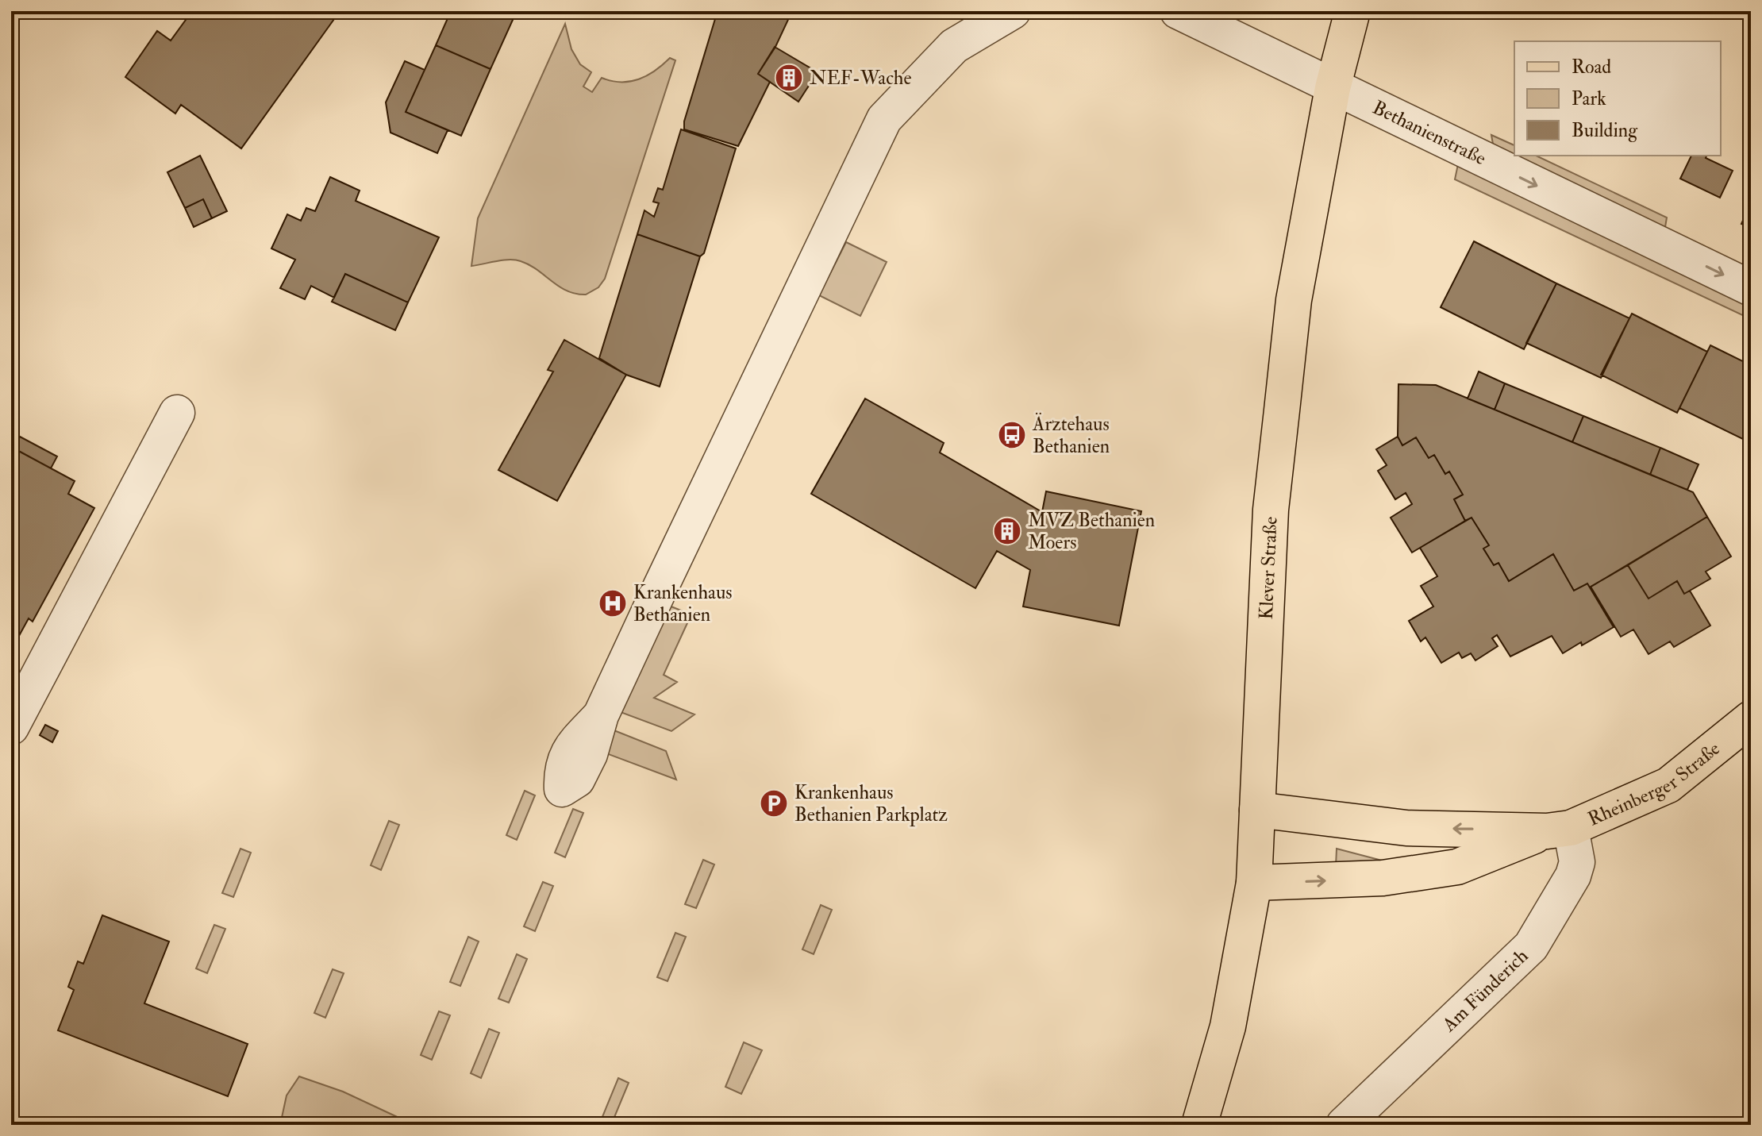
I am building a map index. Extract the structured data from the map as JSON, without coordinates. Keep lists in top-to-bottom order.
{
  "streets": {
    "main road": ["Klever Straße", "Rheinberger Straße"],
    "street": ["Bethanienstraße", "Am Fünderich"]
  },
  "crossings": [
    ["Bethanienstraße", "Klever Straße"],
    ["Klever Straße", "Rheinberger Straße"],
    ["Rheinberger Straße", "Am Fünderich"]
  ],
  "one_way": ["Bethanienstraße"],
  "places": {
    "building": ["NEF-Wache", "MVZ Bethanien Moers"],
    "bus stop": ["Ärztehaus Bethanien"],
    "hospital": ["Krankenhaus Bethanien"],
    "parking": ["Krankenhaus Bethanien Parkplatz"]
  },
  "legend": ["Road", "Park", "Building"]
}
